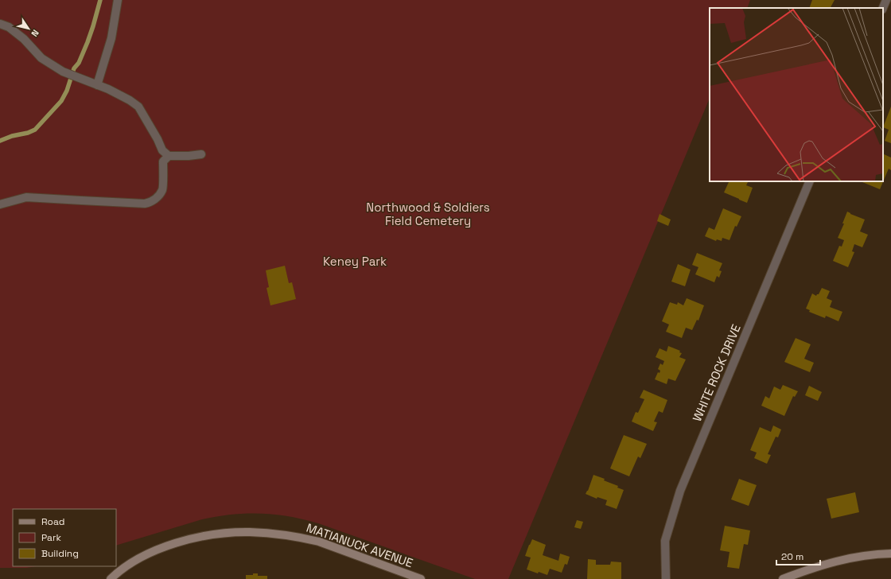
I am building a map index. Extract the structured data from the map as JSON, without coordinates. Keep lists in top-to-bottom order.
{
  "streets": {
    "street": ["WHITE ROCK DRIVE", "MATIANUCK AVENUE"]
  },
  "parks": ["Northwood & Soldiers Field Cemetery", "Keney Park"],
  "legend": ["Road", "Park", "Building"],
  "scale_bar": "20 m",
  "north": "bottom right"
}
